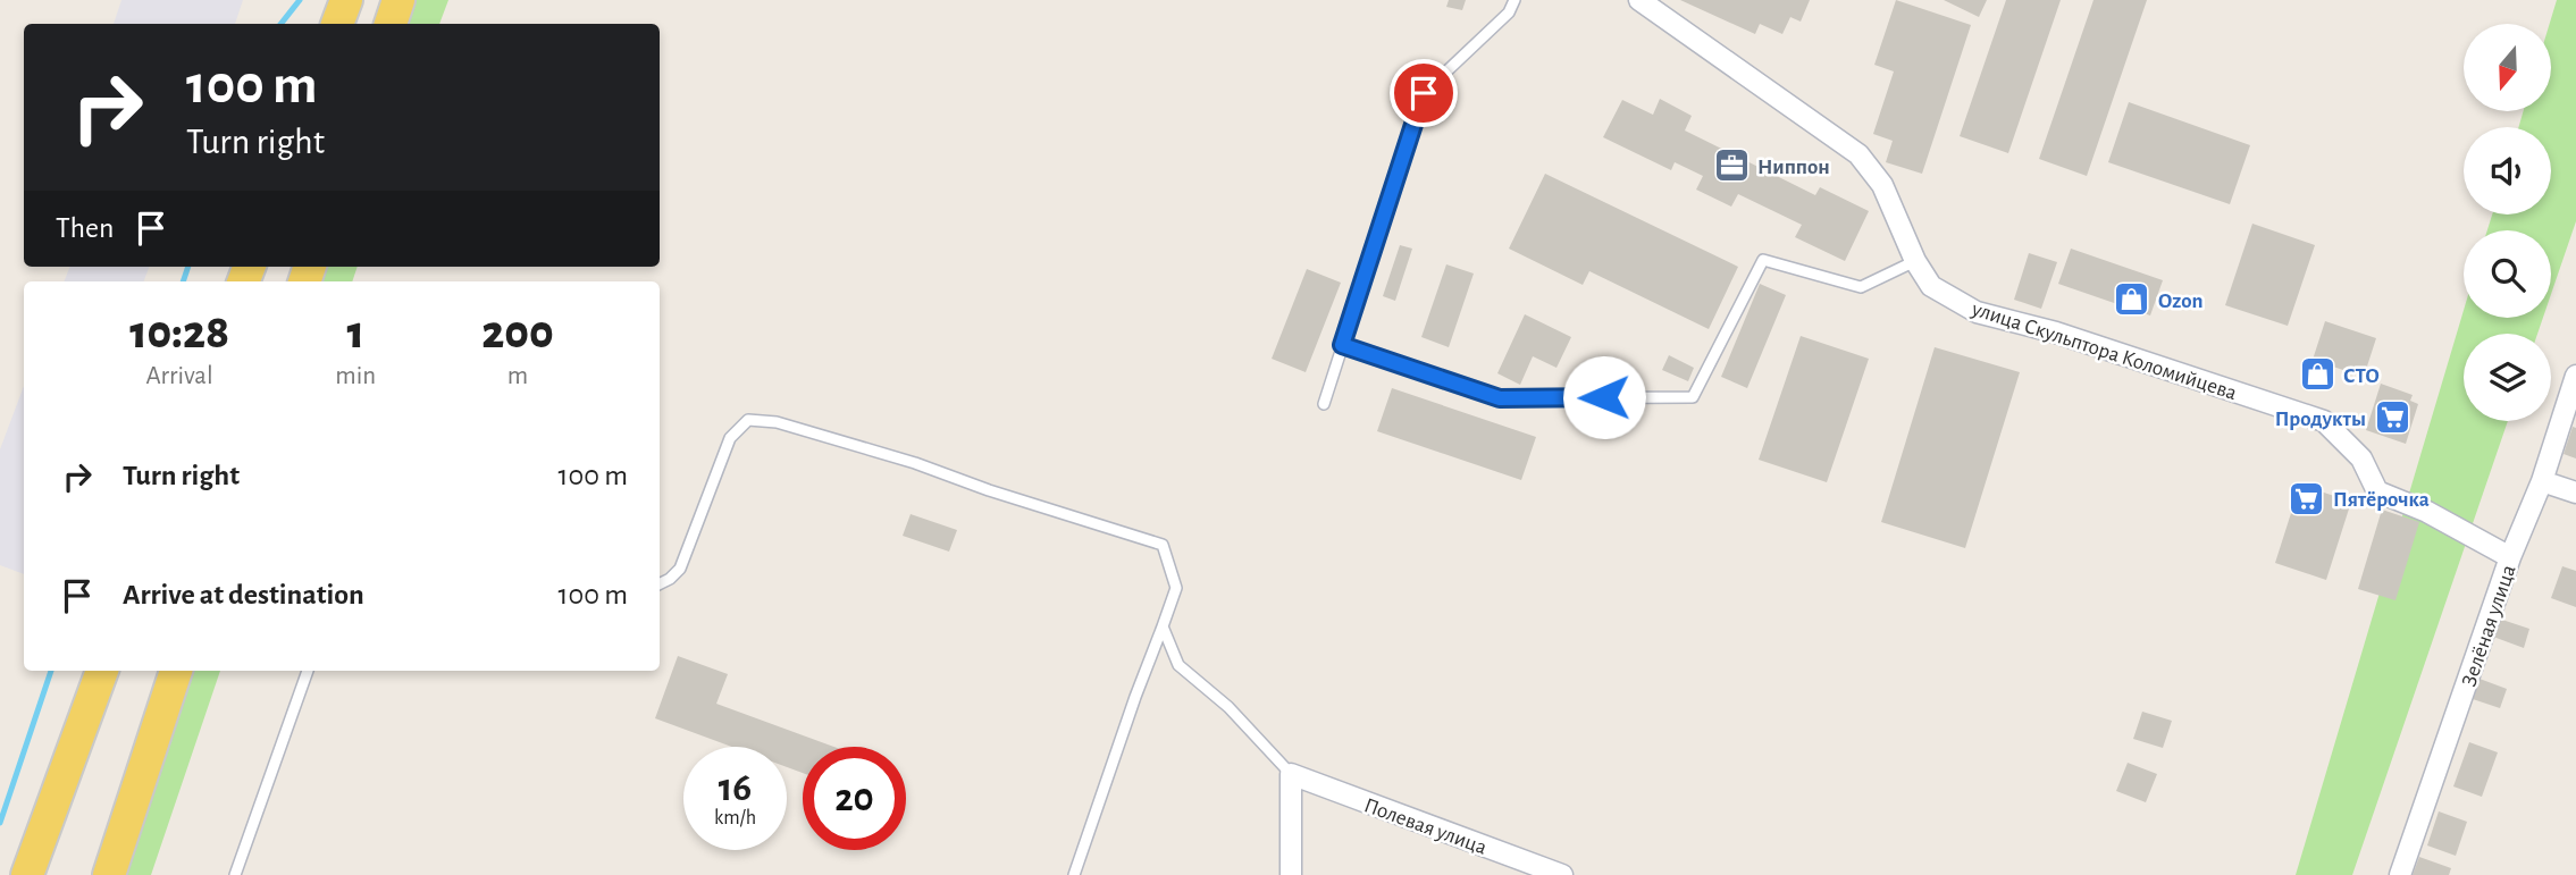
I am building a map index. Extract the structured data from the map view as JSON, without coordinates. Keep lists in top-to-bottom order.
{
  "streets": {
    "street": ["улица Скульптора Коломийцева", "Зелёная улица", "Полевая улица"]
  },
  "crossings": [
    ["улица Скульптора Коломийцева", "Зелёная улица"]
  ],
  "places": {
    "office": ["Ниппон"],
    "shop": ["Ozon", "СТО"],
    "supermarket": ["Продукты", "Пятёрочка"]
  },
  "north": "bottom",
  "page": {
    "turn": ["100 m", "Turn right"],
    "then": "Then",
    "eta": [
      "10:28",
      "Arrival",
      "1",
      "min",
      "200",
      "m"
    ],
    "list": [
      {
        "name": "Turn right",
        "value": "100 m"
      },
      {
        "name": "Arrive at destination",
        "value": "100 m"
      }
    ],
    "speed": "16 km/h",
    "limit": "20"
  }
}
